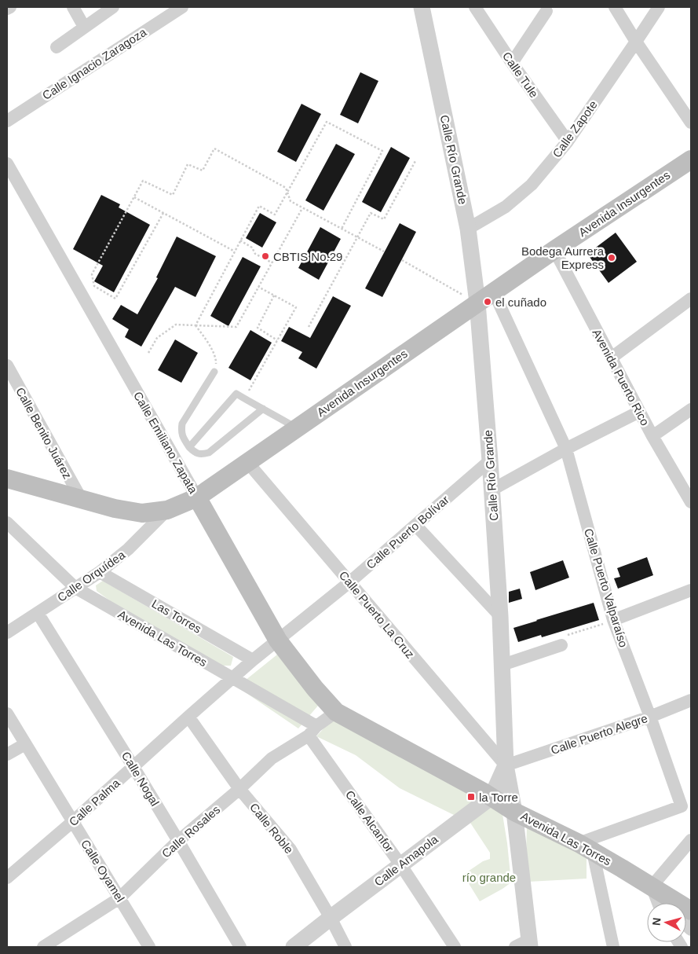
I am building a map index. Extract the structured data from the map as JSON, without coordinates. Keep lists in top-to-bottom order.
{
  "streets": {
    "main road": ["Avenida Insurgentes", "Calle Emiliano Zapata", "Avenida Las Torres"],
    "street": [
      "Calle Ignacio Zaragoza",
      "Calle Tule",
      "Calle Zapote",
      "Calle Río Grande",
      "Avenida Puerto Rico",
      "Calle Benito Juárez",
      "Calle Puerto Bolívar",
      "Calle Orquídea",
      "Calle Puerto Valparaíso",
      "Calle Puerto La Cruz",
      "Las Torres",
      "Calle Puerto Alegre",
      "Calle Nogal",
      "Calle Palma",
      "Calle Alcanfor",
      "Calle Roble",
      "Calle Rosales",
      "Calle Amapola",
      "Calle Oyamel"
    ]
  },
  "crossings": [
    ["Calle Tule", "Calle Zapote"],
    ["Calle Zapote", "Calle Río Grande"],
    ["Calle Río Grande", "Avenida Insurgentes"],
    ["Calle Río Grande", "Calle Puerto Bolívar"],
    ["Calle Río Grande", "Calle Puerto La Cruz"],
    ["Calle Río Grande", "Avenida Las Torres"],
    ["Calle Río Grande", "Calle Puerto Alegre"],
    ["Calle Río Grande", "Calle Amapola"],
    ["Avenida Insurgentes", "Avenida Puerto Rico"],
    ["Avenida Insurgentes", "Calle Benito Juárez"],
    ["Avenida Insurgentes", "Calle Emiliano Zapata"],
    ["Avenida Insurgentes", "Calle Orquídea"],
    ["Avenida Insurgentes", "Calle Puerto Valparaíso"],
    ["Avenida Insurgentes", "Calle Puerto La Cruz"],
    ["Calle Emiliano Zapata", "Calle Puerto Bolívar"],
    ["Calle Emiliano Zapata", "Avenida Las Torres"],
    ["Calle Emiliano Zapata", "Calle Rosales"],
    ["Calle Puerto Bolívar", "Calle Puerto La Cruz"],
    ["Calle Puerto Bolívar", "Las Torres"],
    ["Calle Puerto Bolívar", "Avenida Las Torres"],
    ["Calle Puerto Bolívar", "Calle Palma"],
    ["Calle Orquídea", "Las Torres"],
    ["Calle Orquídea", "Avenida Las Torres"],
    ["Calle Orquídea", "Calle Nogal"],
    ["Calle Puerto Valparaíso", "Avenida Las Torres"],
    ["Calle Puerto Valparaíso", "Calle Puerto Alegre"],
    ["Calle Puerto La Cruz", "Calle Puerto Alegre"],
    ["Calle Puerto La Cruz", "Calle Amapola"],
    ["Avenida Las Torres", "Calle Palma"],
    ["Avenida Las Torres", "Calle Alcanfor"],
    ["Avenida Las Torres", "Calle Rosales"],
    ["Avenida Las Torres", "Calle Amapola"],
    ["Calle Puerto Alegre", "Calle Amapola"],
    ["Calle Nogal", "Calle Palma"],
    ["Calle Nogal", "Calle Rosales"],
    ["Calle Palma", "Calle Roble"],
    ["Calle Palma", "Calle Oyamel"],
    ["Calle Alcanfor", "Calle Rosales"],
    ["Calle Alcanfor", "Calle Amapola"],
    ["Calle Roble", "Calle Rosales"],
    ["Calle Roble", "Calle Amapola"],
    ["Calle Rosales", "Calle Oyamel"]
  ],
  "parks": ["río grande"],
  "places": {
    "other": ["CBTIS No.29", "Bodega Aurrera Express", "el cuñado"],
    "transit": ["la Torre"]
  },
  "north": "left"
}
